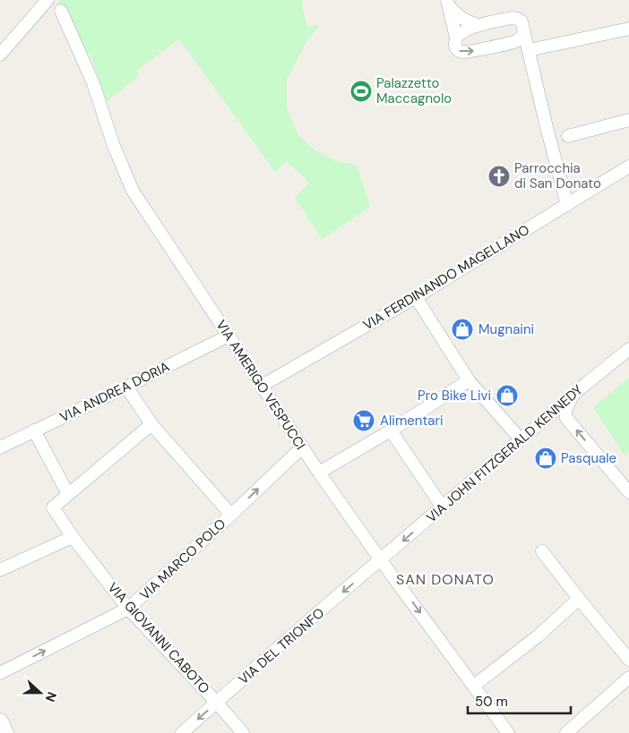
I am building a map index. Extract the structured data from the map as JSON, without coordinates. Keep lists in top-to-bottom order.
{
  "streets": {
    "street": [
      "VIA FERDINANDO MAGELLANO",
      "VIA AMERIGO VESPUCCI",
      "VIA ANDREA DORIA",
      "VIA JOHN FITZGERALD KENNEDY",
      "VIA MARCO POLO",
      "VIA GIOVANNI CABOTO",
      "VIA DEL TRIONFO"
    ]
  },
  "crossings": [
    ["VIA FERDINANDO MAGELLANO", "VIA AMERIGO VESPUCCI"],
    ["VIA AMERIGO VESPUCCI", "VIA ANDREA DORIA"],
    ["VIA AMERIGO VESPUCCI", "VIA JOHN FITZGERALD KENNEDY"],
    ["VIA AMERIGO VESPUCCI", "VIA MARCO POLO"],
    ["VIA AMERIGO VESPUCCI", "VIA DEL TRIONFO"],
    ["VIA JOHN FITZGERALD KENNEDY", "VIA DEL TRIONFO"],
    ["VIA MARCO POLO", "VIA GIOVANNI CABOTO"],
    ["VIA GIOVANNI CABOTO", "VIA DEL TRIONFO"]
  ],
  "one_way": ["VIA DEL TRIONFO"],
  "districts": ["SAN DONATO"],
  "places": {
    "sports": ["Palazzetto Maccagnolo"],
    "church": ["Parrocchia di San Donato"],
    "shop": ["Mugnaini", "Pro Bike Livi", "Pasquale"],
    "supermarket": ["Alimentari"]
  },
  "scale_bar": "50 m",
  "north": "right"
}
